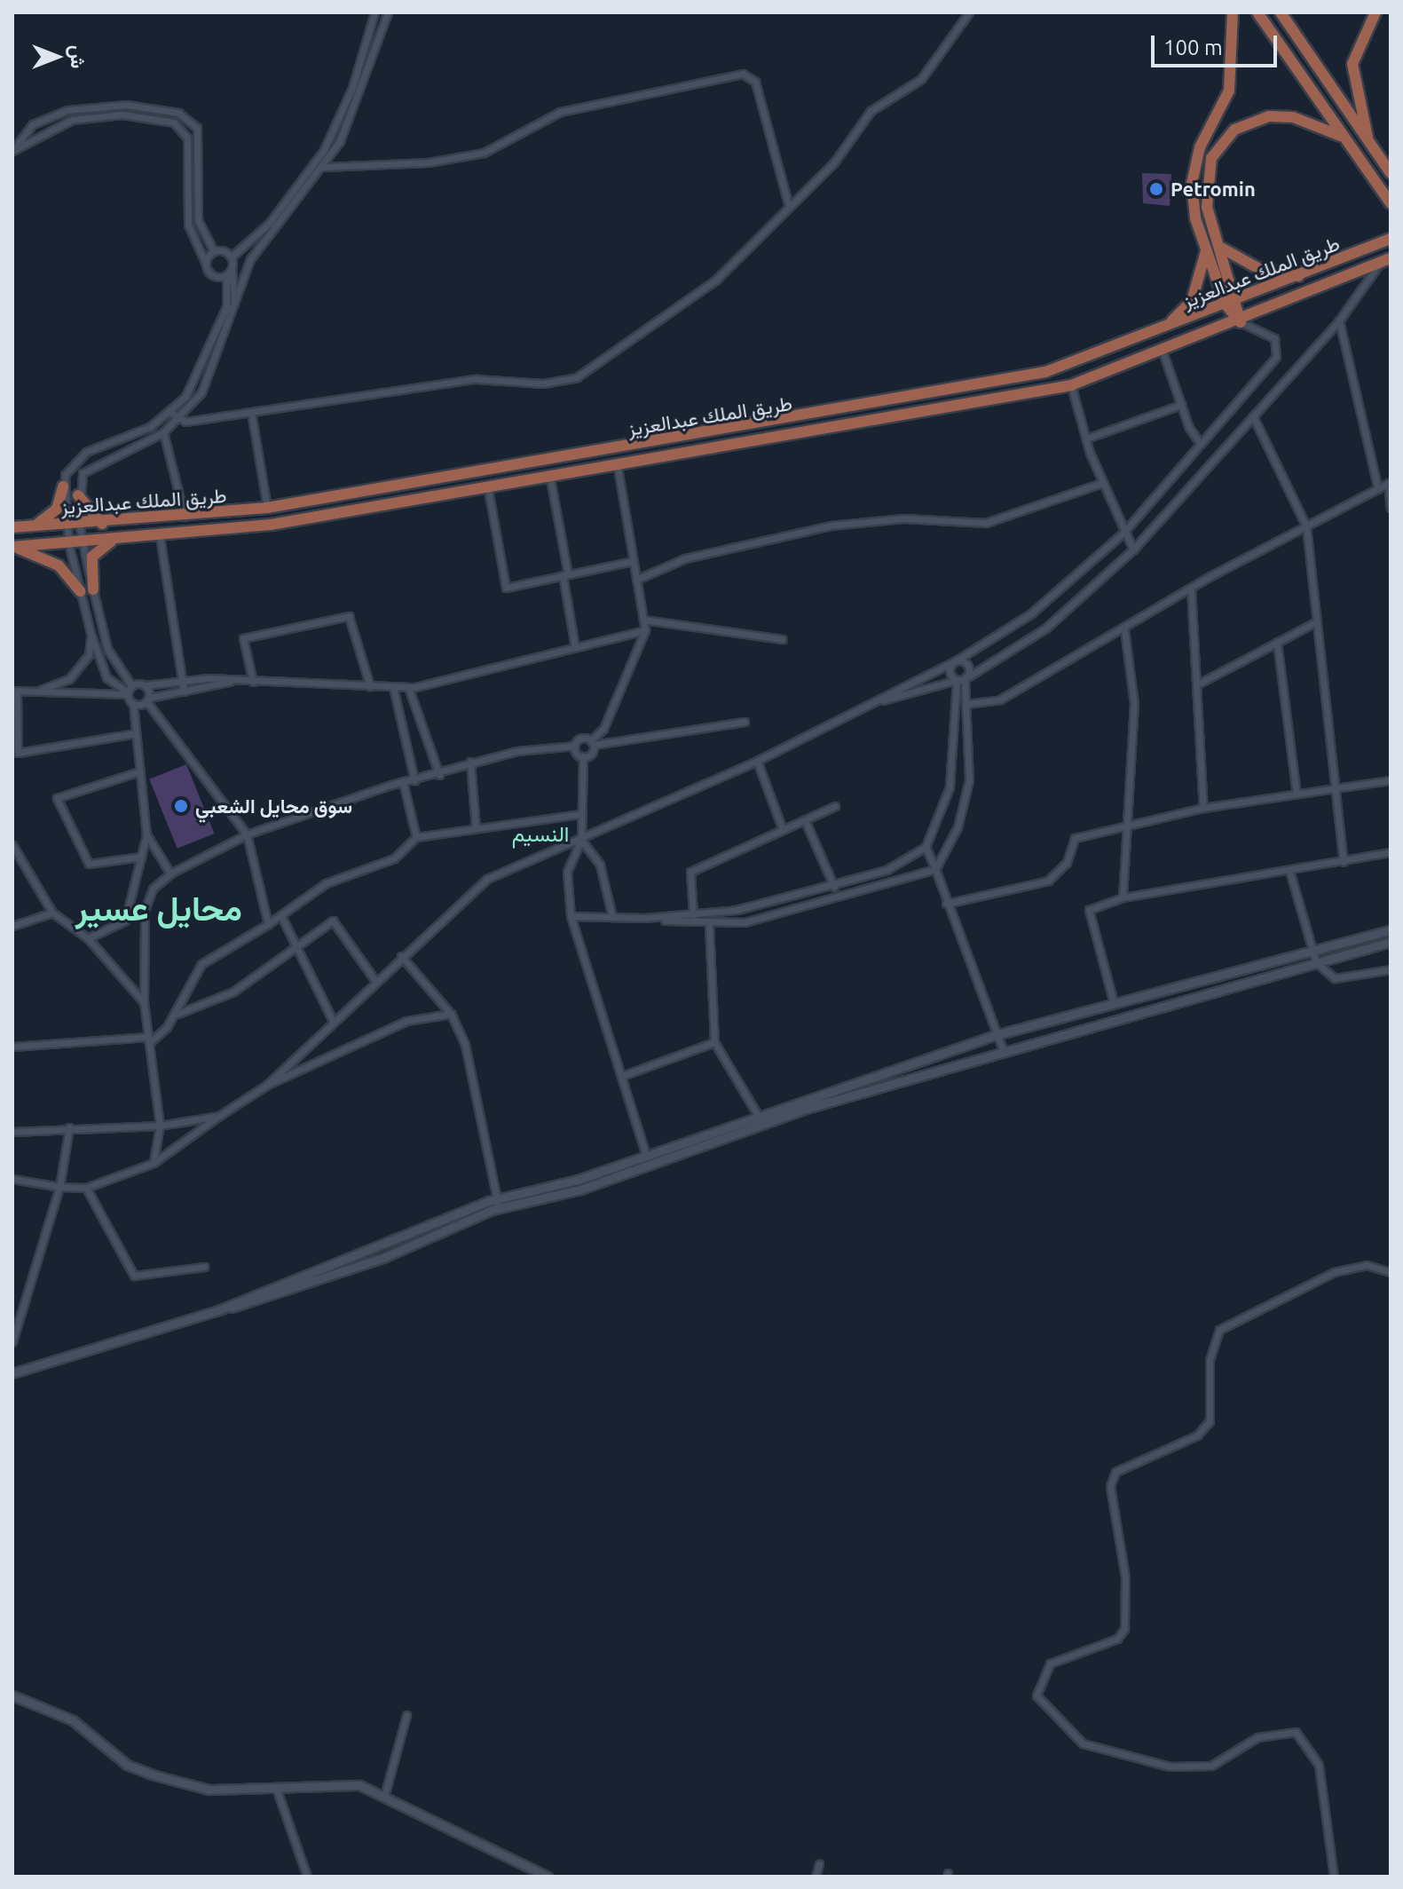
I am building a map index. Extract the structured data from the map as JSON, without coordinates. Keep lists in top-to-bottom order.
{
  "streets": {
    "main road": ["طريق الملك عبدالعزيز"]
  },
  "districts": ["النسيم", "محايل عسير"],
  "places": ["Petromin", "سوق محايل الشعبي"],
  "scale_bar": "100 m",
  "north": "right"
}
